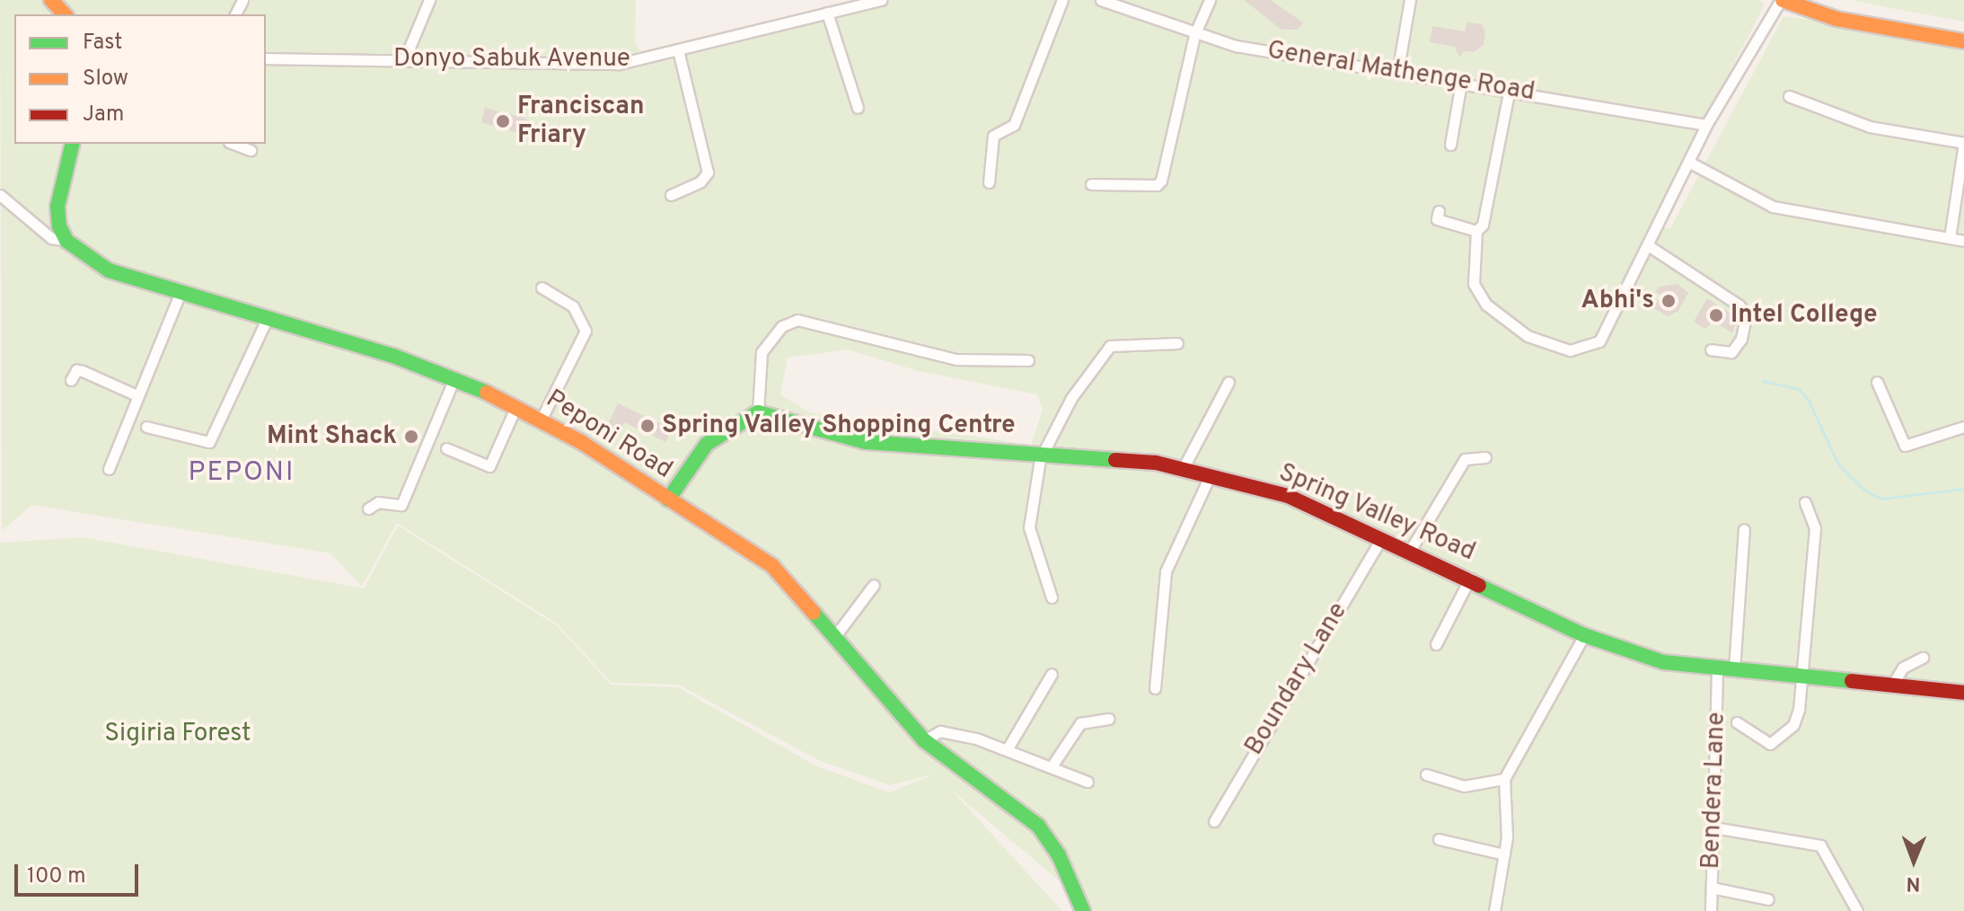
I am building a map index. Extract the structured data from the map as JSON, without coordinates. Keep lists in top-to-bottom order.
{
  "streets": {
    "main road": ["Peponi Road", "Spring Valley Road"],
    "street": [
      "Donyo Sabuk Avenue",
      "General Mathenge Road",
      "Boundary Lane",
      "Bendera Lane"
    ]
  },
  "crossings": [
    ["Spring Valley Road", "Boundary Lane"],
    ["Spring Valley Road", "Bendera Lane"]
  ],
  "districts": ["PEPONI"],
  "parks": ["Sigiria Forest"],
  "places": [
    "Franciscan Friary",
    "Abhi's",
    "Intel College",
    "Spring Valley Shopping Centre",
    "Mint Shack"
  ],
  "legend": ["Fast", "Slow", "Jam"],
  "scale_bar": "100 m",
  "north": "bottom"
}
